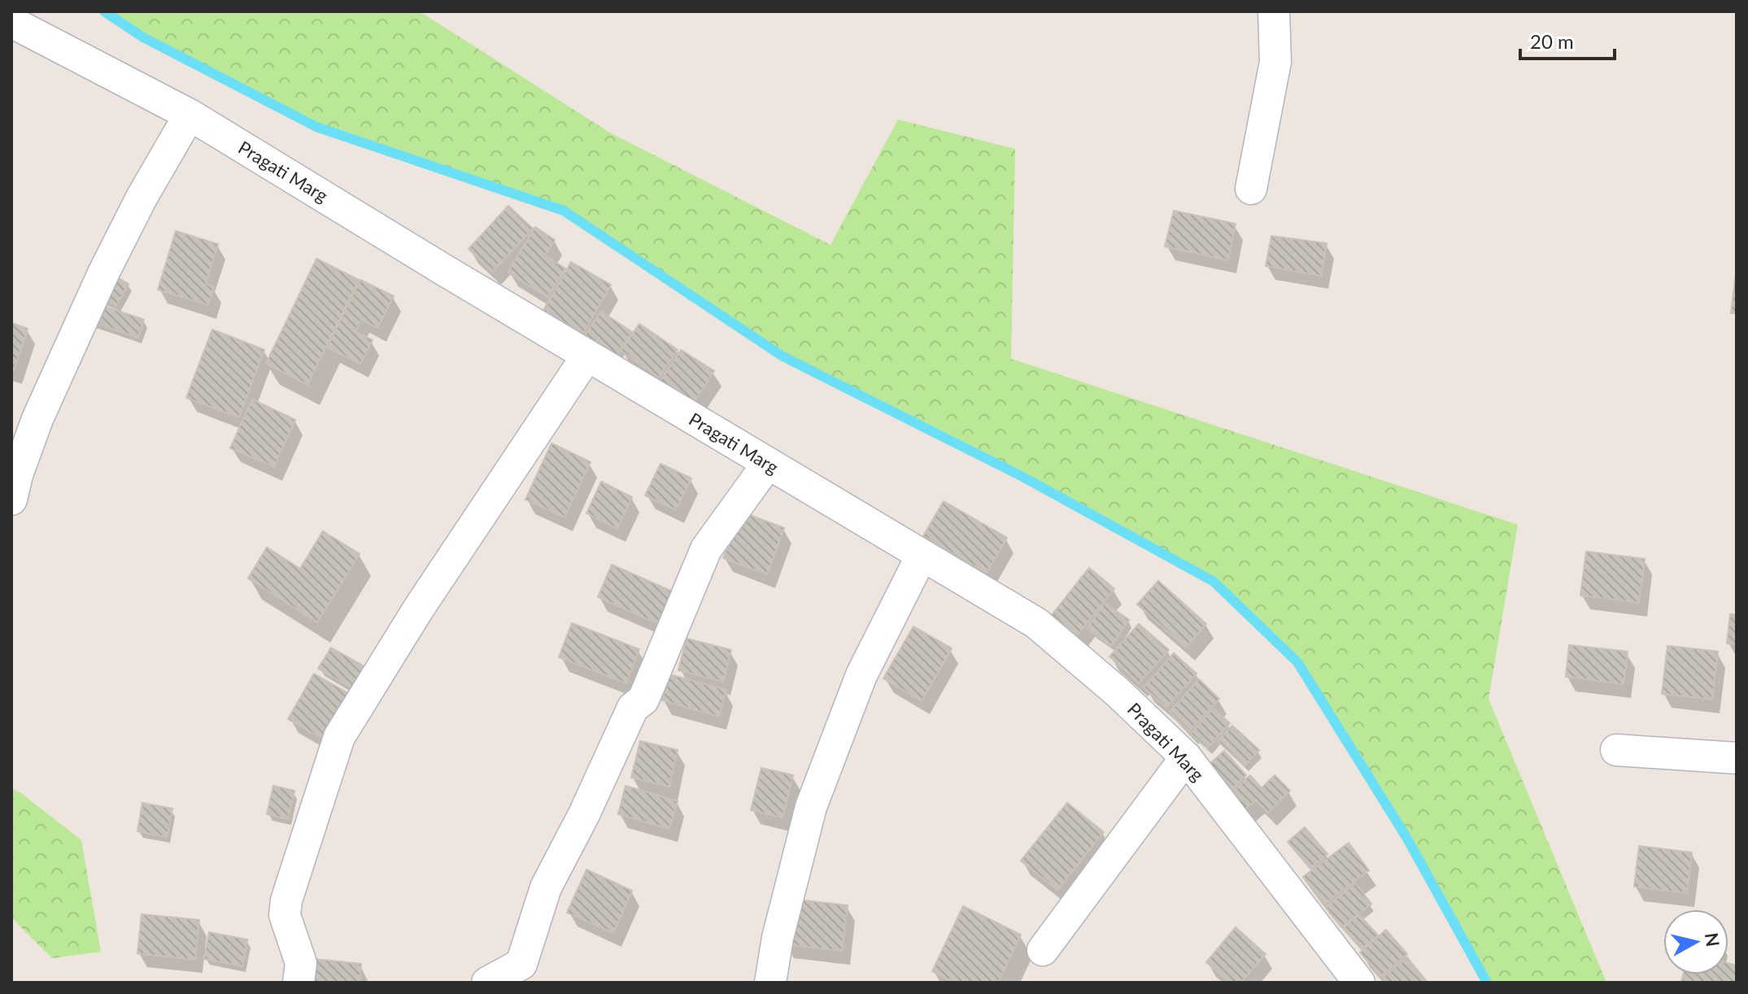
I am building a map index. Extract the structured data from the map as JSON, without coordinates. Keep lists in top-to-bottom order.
{
  "streets": {
    "street": ["Pragati Marg"]
  },
  "scale_bar": "20 m",
  "north": "right"
}
